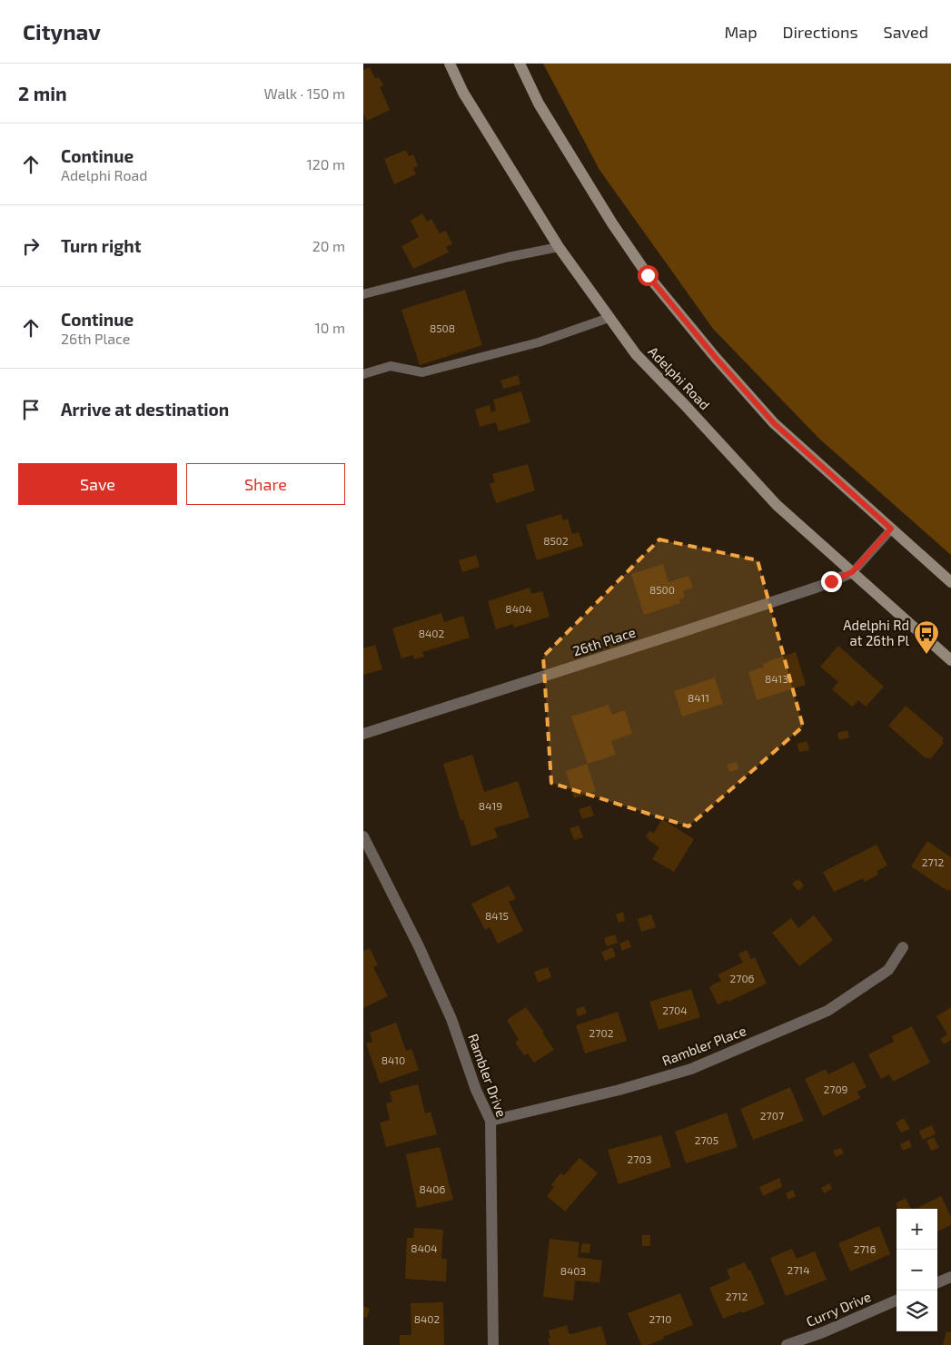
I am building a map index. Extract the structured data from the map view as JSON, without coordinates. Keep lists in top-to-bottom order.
{
  "streets": {
    "main road": ["Adelphi Road"],
    "street": [
      "26th Place",
      "Rambler Place",
      "Rambler Drive",
      "Curry Drive"
    ]
  },
  "crossings": [
    ["Adelphi Road", "26th Place"],
    ["Rambler Place", "Rambler Drive"]
  ],
  "places": {
    "bus stop": ["Adelphi Rd at 26th Pl"]
  },
  "house_numbers": [
    "8508",
    "8502",
    "8500",
    "8404",
    "8402",
    "8413",
    "8411",
    "8419",
    "2712",
    "8415",
    "2706",
    "2704",
    "2702",
    "8410",
    "2709",
    "2707",
    "2705",
    "2703",
    "8406",
    "8404",
    "2716",
    "2714",
    "8403",
    "2712",
    "8402",
    "2710"
  ],
  "page": {
    "header": "Citynav",
    "nav": ["Map", "Directions", "Saved"],
    "heading": ["2 min", "Walk · 150 m"],
    "list": [
      ["Continue", "Adelphi Road", "120 m"],
      ["Turn right", "20 m"],
      ["Continue", "26th Place", "10 m"],
      "Arrive at destination"
    ],
    "buttons": ["Save", "Share"],
    "map_buttons": ["+", "−"]
  }
}
